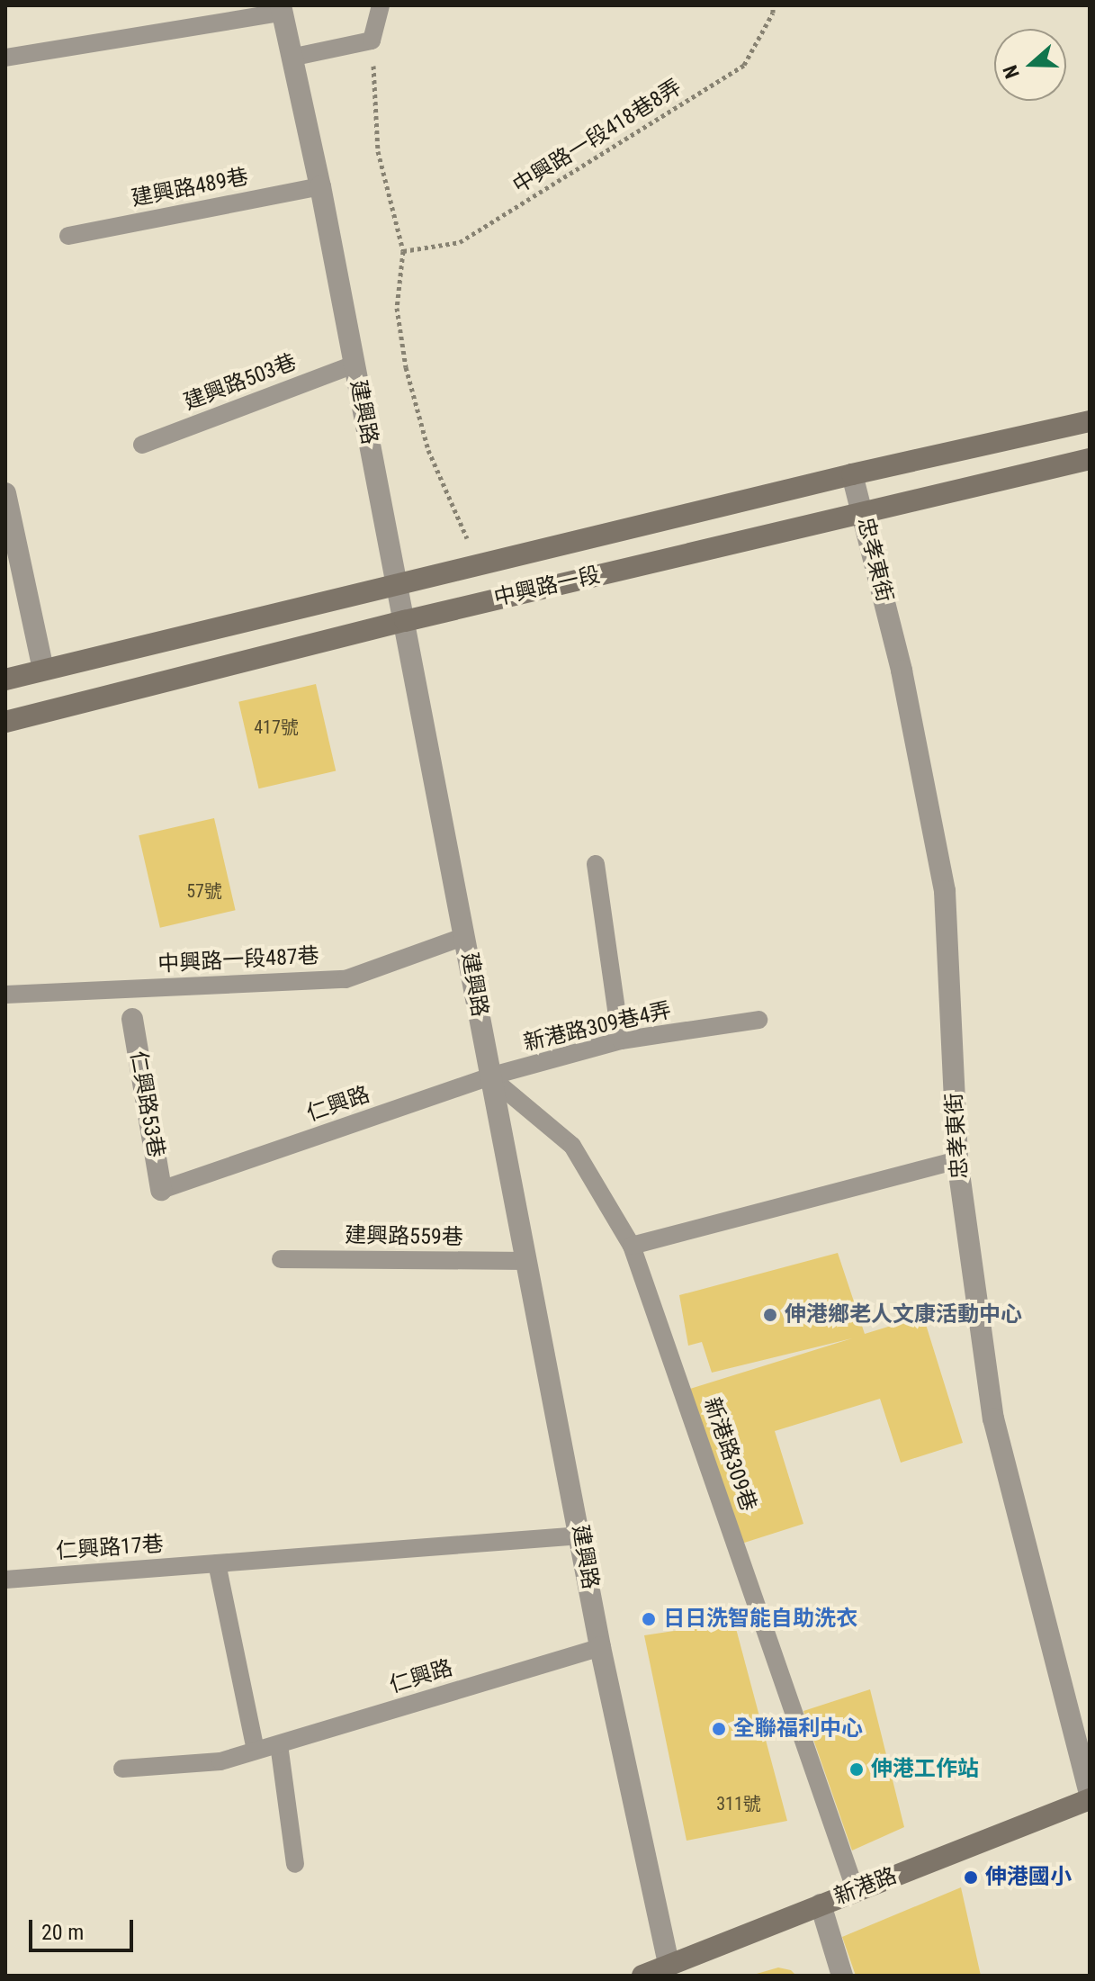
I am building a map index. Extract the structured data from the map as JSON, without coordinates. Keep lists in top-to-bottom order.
{
  "streets": {
    "main road": ["中興路一段", "新港路"],
    "street": ["建興路", "忠孝東街", "仁興路53巷"],
    "lane": [
      "建興路489巷",
      "建興路503巷",
      "中興路一段487巷",
      "新港路309巷4弄",
      "仁興路",
      "建興路559巷",
      "新港路309巷",
      "仁興路17巷"
    ],
    "path": ["中興路一段418巷8弄"]
  },
  "crossings": [
    ["建興路489巷", "建興路"],
    ["建興路503巷", "建興路"],
    ["建興路", "中興路一段"],
    ["建興路", "中興路一段487巷"],
    ["建興路", "新港路309巷4弄"],
    ["建興路", "仁興路"],
    ["建興路", "建興路559巷"],
    ["建興路", "新港路309巷"],
    ["建興路", "仁興路17巷"],
    ["建興路", "新港路"],
    ["忠孝東街", "中興路一段"],
    ["新港路309巷4弄", "仁興路"],
    ["新港路309巷4弄", "新港路309巷"],
    ["仁興路53巷", "仁興路"],
    ["仁興路", "新港路309巷"],
    ["新港路309巷", "新港路"]
  ],
  "places": [
    "伸港鄉老人文康活動中心",
    "日日洗智能自助洗衣",
    "全聯福利中心",
    "伸港工作站",
    "伸港國小"
  ],
  "house_numbers": ["417號", "57號", "311號"],
  "scale_bar": "20 m",
  "north": "left"
}
